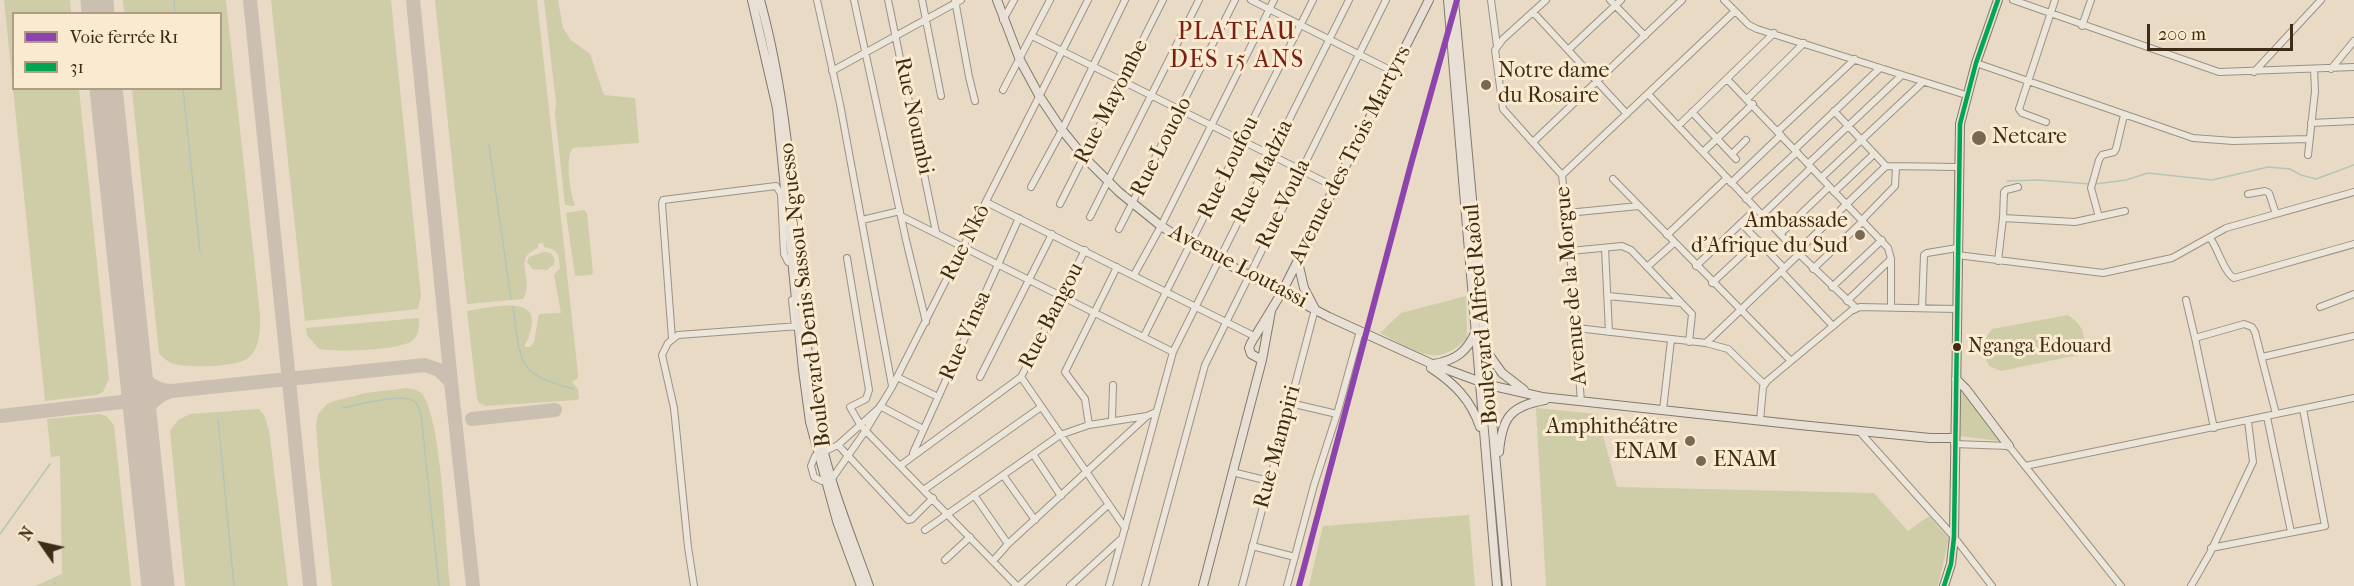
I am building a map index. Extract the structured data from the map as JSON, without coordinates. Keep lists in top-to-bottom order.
{
  "streets": {
    "main road": [
      "Avenue des Trois Martyrs",
      "Avenue Loutassi",
      "Boulevard Denis Sassou-Nguesso",
      "Boulevard Alfred Raôul"
    ],
    "street": [
      "Rue Mayombe",
      "Rue Noumbi",
      "Rue Louolo",
      "Rue Loufou",
      "Rue Madzia",
      "Rue Voula",
      "Rue Nkô",
      "Avenue de la Morgue",
      "Rue Bangou",
      "Rue Vinsa",
      "Rue Mampiri"
    ]
  },
  "crossings": [
    ["Rue Mayombe", "Avenue Loutassi"],
    ["Rue Louolo", "Avenue Loutassi"],
    ["Avenue des Trois Martyrs", "Avenue Loutassi"],
    ["Rue Loufou", "Avenue Loutassi"],
    ["Rue Madzia", "Avenue Loutassi"],
    ["Rue Voula", "Avenue Loutassi"],
    ["Rue Nkô", "Avenue Loutassi"],
    ["Avenue Loutassi", "Avenue de la Morgue"],
    ["Avenue Loutassi", "Boulevard Alfred Raôul"],
    ["Avenue Loutassi", "Rue Mampiri"],
    ["Rue Bangou", "Rue Vinsa"]
  ],
  "districts": ["PLATEAU DES 15 ANS"],
  "places": [
    "Notre dame du Rosaire",
    "Netcare",
    "Ambassade d'Afrique du Sud",
    "Nganga Edouard",
    "Amphithéâtre ENAM",
    "ENAM"
  ],
  "lines": ["rail line R1", "transit line 31"],
  "legend": ["Voie ferrée R1", "31"],
  "scale_bar": "200 m",
  "north": "top left"
}
